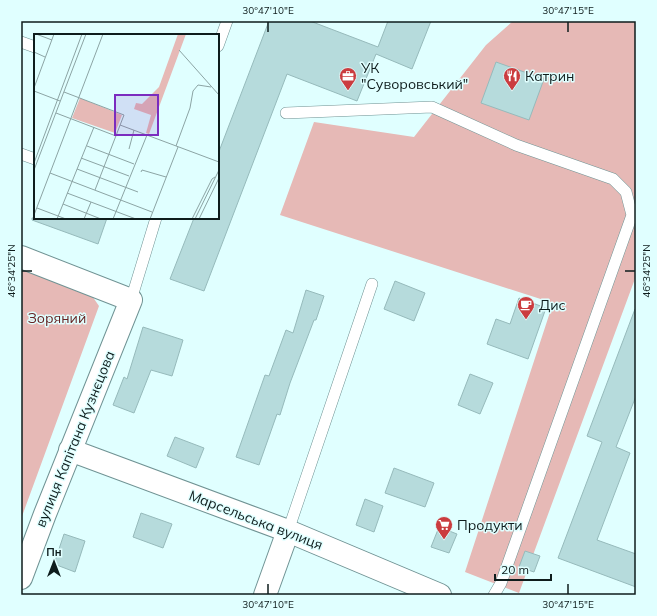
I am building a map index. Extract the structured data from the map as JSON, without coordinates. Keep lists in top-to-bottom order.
{
  "streets": {
    "street": ["вулиця Капітана Кузнєцова", "Марсельська вулиця"]
  },
  "crossings": [
    ["вулиця Капітана Кузнєцова", "Марсельська вулиця"]
  ],
  "parks": ["Зоряний"],
  "places": {
    "office": ["УК \"Суворовський\""],
    "restaurant": ["Катрин"],
    "cafe": ["Дис"],
    "supermarket": ["Продукти"]
  },
  "scale_bar": "20 m",
  "north": "top",
  "coordinates": ["30°47'10\"E", "30°47'15\"E", "46°34'25\"N"]
}
